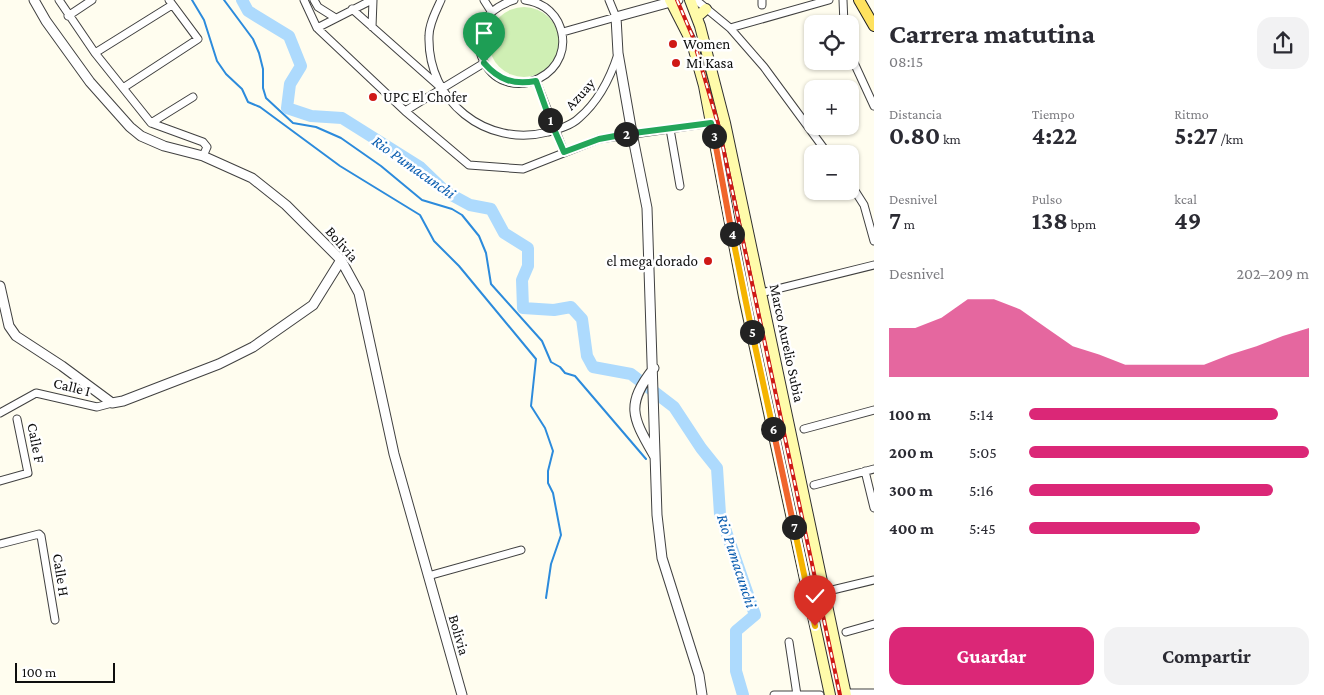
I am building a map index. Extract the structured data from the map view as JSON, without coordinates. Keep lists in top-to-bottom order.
{
  "streets": {
    "main road": ["Marco Aurelio Subia"],
    "street": [
      "Azuay",
      "Bolivia",
      "Calle I",
      "Calle F",
      "Calle H"
    ]
  },
  "water": ["Rio Pumacunchi"],
  "places": [
    "Women",
    "Mi Kasa",
    "UPC El Chofer",
    "el mega dorado"
  ],
  "scale_bar": "100 m",
  "page": {
    "heading": ["Carrera matutina", "08:15"],
    "map_buttons": ["+", "−"],
    "stats": [
      ["Distancia", "0.80 km"],
      ["Tiempo", "4:22"],
      ["Ritmo", "5:27 /km"],
      ["Desnivel", "7 m"],
      ["Pulso", "138 bpm"],
      ["kcal", "49"]
    ],
    "pins": [
      "1",
      "2",
      "3",
      "4",
      "5",
      "6",
      "7"
    ],
    "chart": ["Desnivel", "202–209 m"],
    "list": [
      {
        "name": "100 m",
        "note": "5:14"
      },
      {
        "name": "200 m",
        "note": "5:05"
      },
      {
        "name": "300 m",
        "note": "5:16"
      },
      {
        "name": "400 m",
        "note": "5:45"
      }
    ],
    "buttons": ["Guardar", "Compartir"],
    "scale": "100 m"
  }
}
